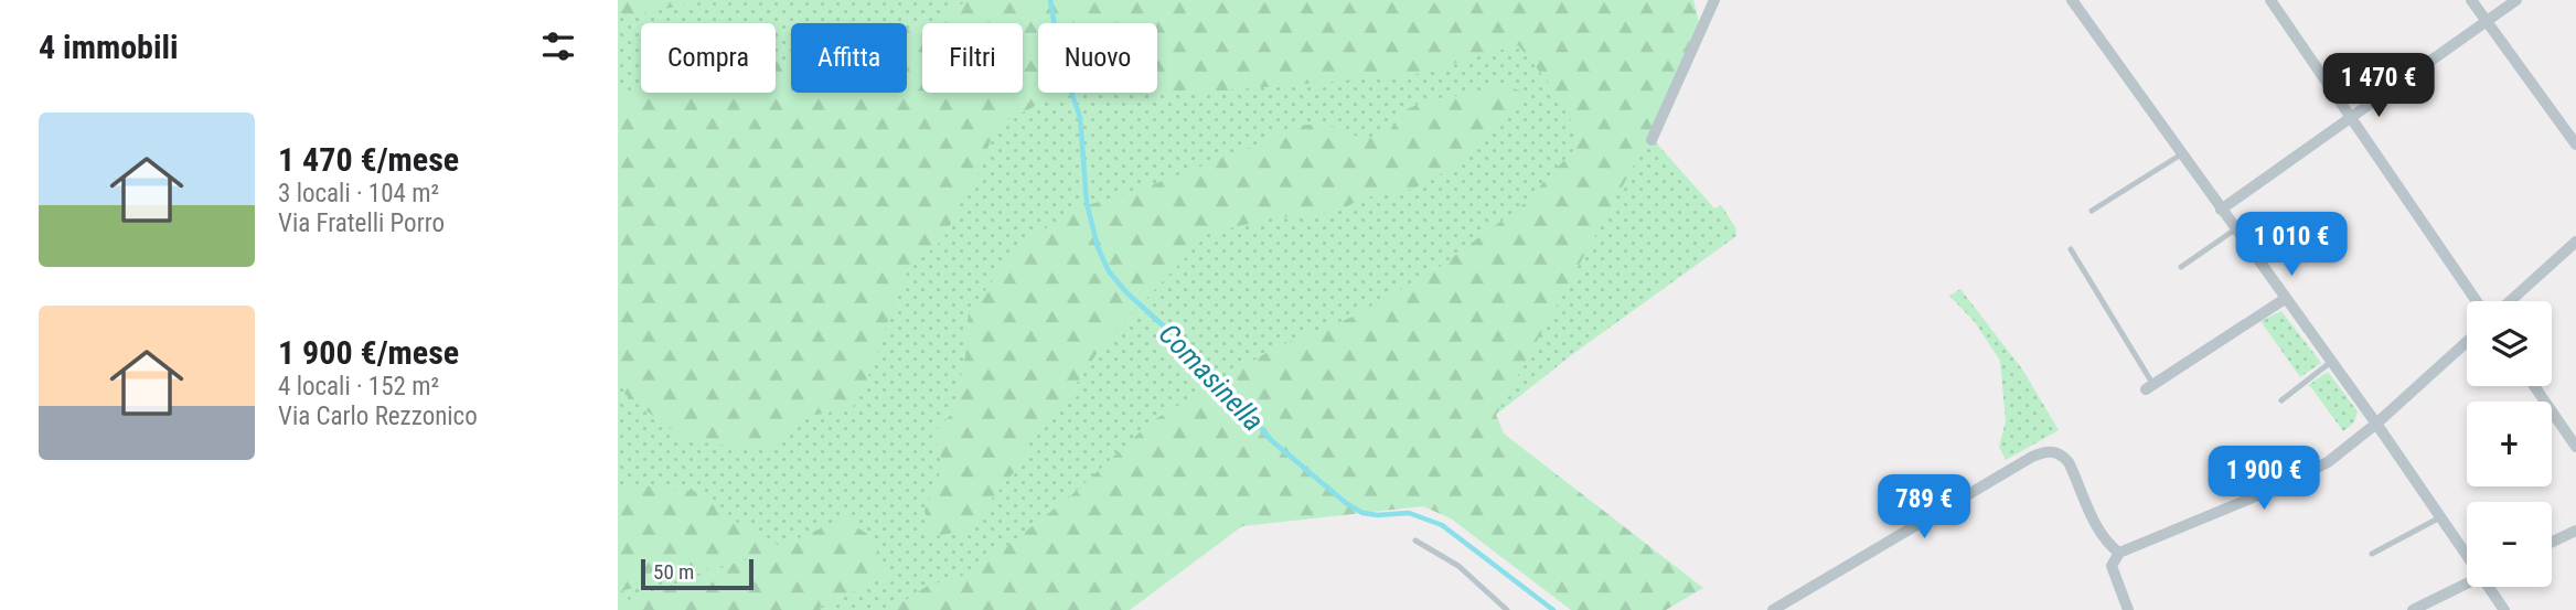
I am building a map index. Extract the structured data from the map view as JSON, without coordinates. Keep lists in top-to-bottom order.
{
  "water": ["Comasinella"],
  "scale_bar": "50 m",
  "page": {
    "heading": "4 immobili",
    "chip": [
      "Compra",
      "Affitta",
      "Filtri",
      "Nuovo"
    ],
    "price": [
      "1 470 €",
      "1 010 €",
      "1 900 €",
      "789 €"
    ],
    "list": [
      {
        "name": "1 470 €/mese",
        "note": "3 locali · 104 m² · Via Fratelli Porro"
      },
      {
        "name": "1 900 €/mese",
        "note": "4 locali · 152 m² · Via Carlo Rezzonico"
      }
    ],
    "map_buttons": ["+", "−"],
    "scale": "50 m"
  }
}
